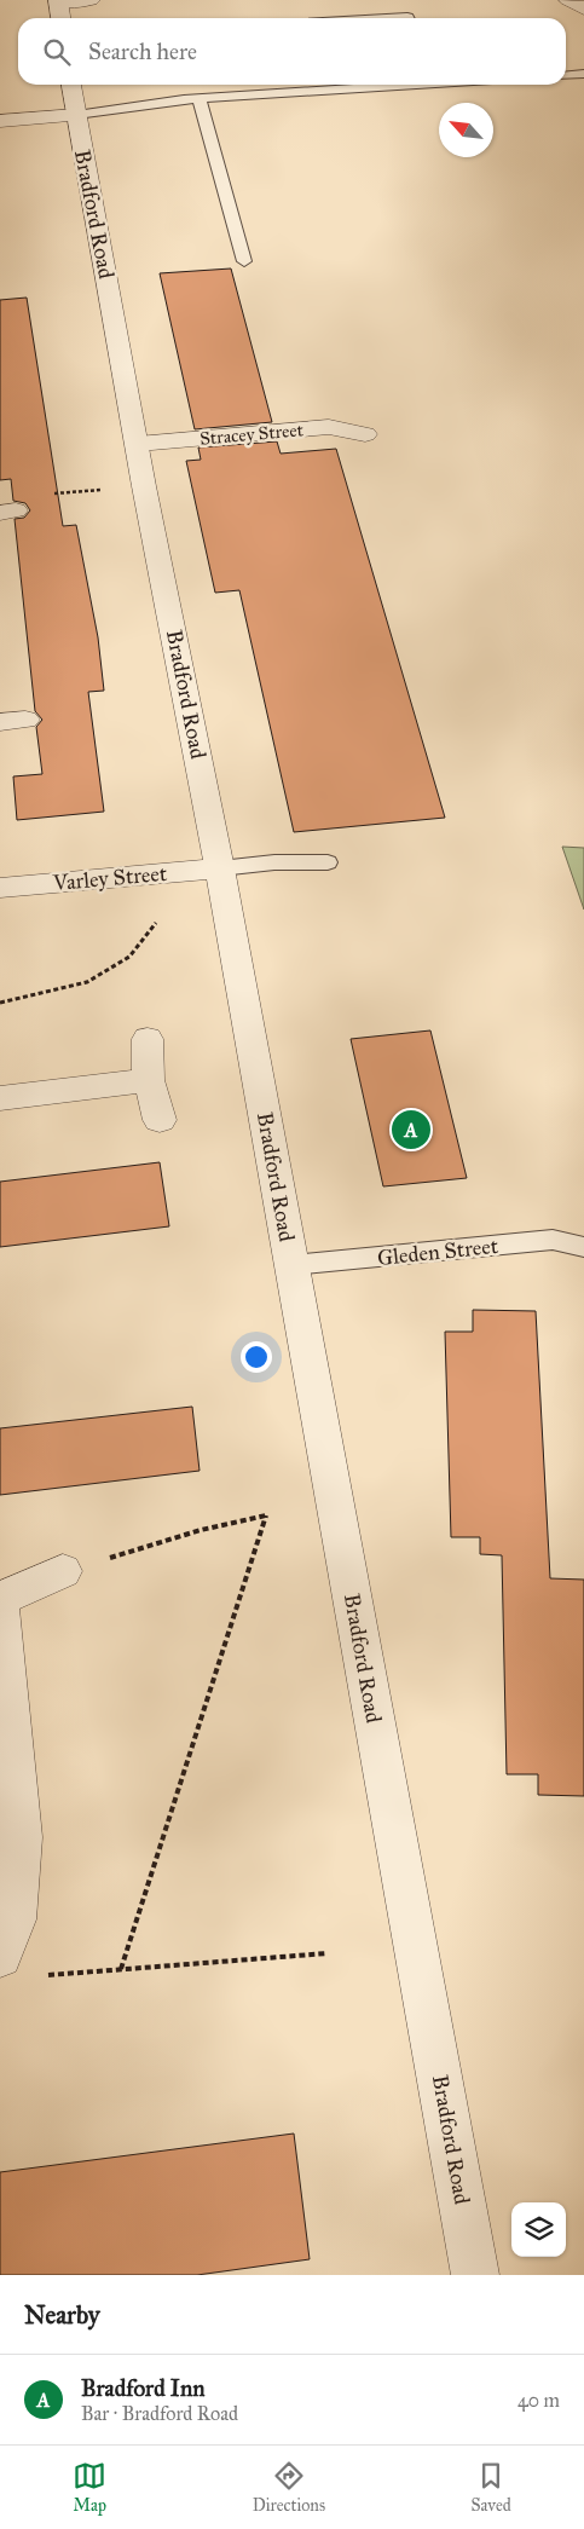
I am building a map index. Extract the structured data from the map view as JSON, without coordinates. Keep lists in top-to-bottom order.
{
  "streets": {
    "street": ["Bradford Road", "Stracey Street", "Varley Street"],
    "lane": ["Gleden Street"]
  },
  "crossings": [
    ["Bradford Road", "Stracey Street"],
    ["Bradford Road", "Varley Street"],
    ["Bradford Road", "Gleden Street"]
  ],
  "north": "top left",
  "page": {
    "search": "Search here",
    "pins": "A",
    "heading": "Nearby",
    "list": [
      {
        "mark": "A",
        "name": "Bradford Inn",
        "note": "Bar · Bradford Road",
        "value": "40 m"
      }
    ],
    "nav": ["Map", "Directions", "Saved"]
  }
}
